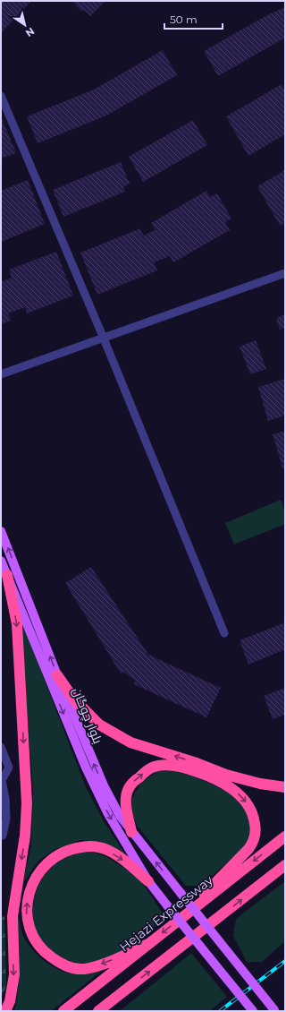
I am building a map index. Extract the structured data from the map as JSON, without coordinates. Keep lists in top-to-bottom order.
{
  "streets": {
    "highway": ["Hejazi Expressway"],
    "main road": ["بلوار چوگان"]
  },
  "scale_bar": "50 m",
  "north": "bottom right"
}
